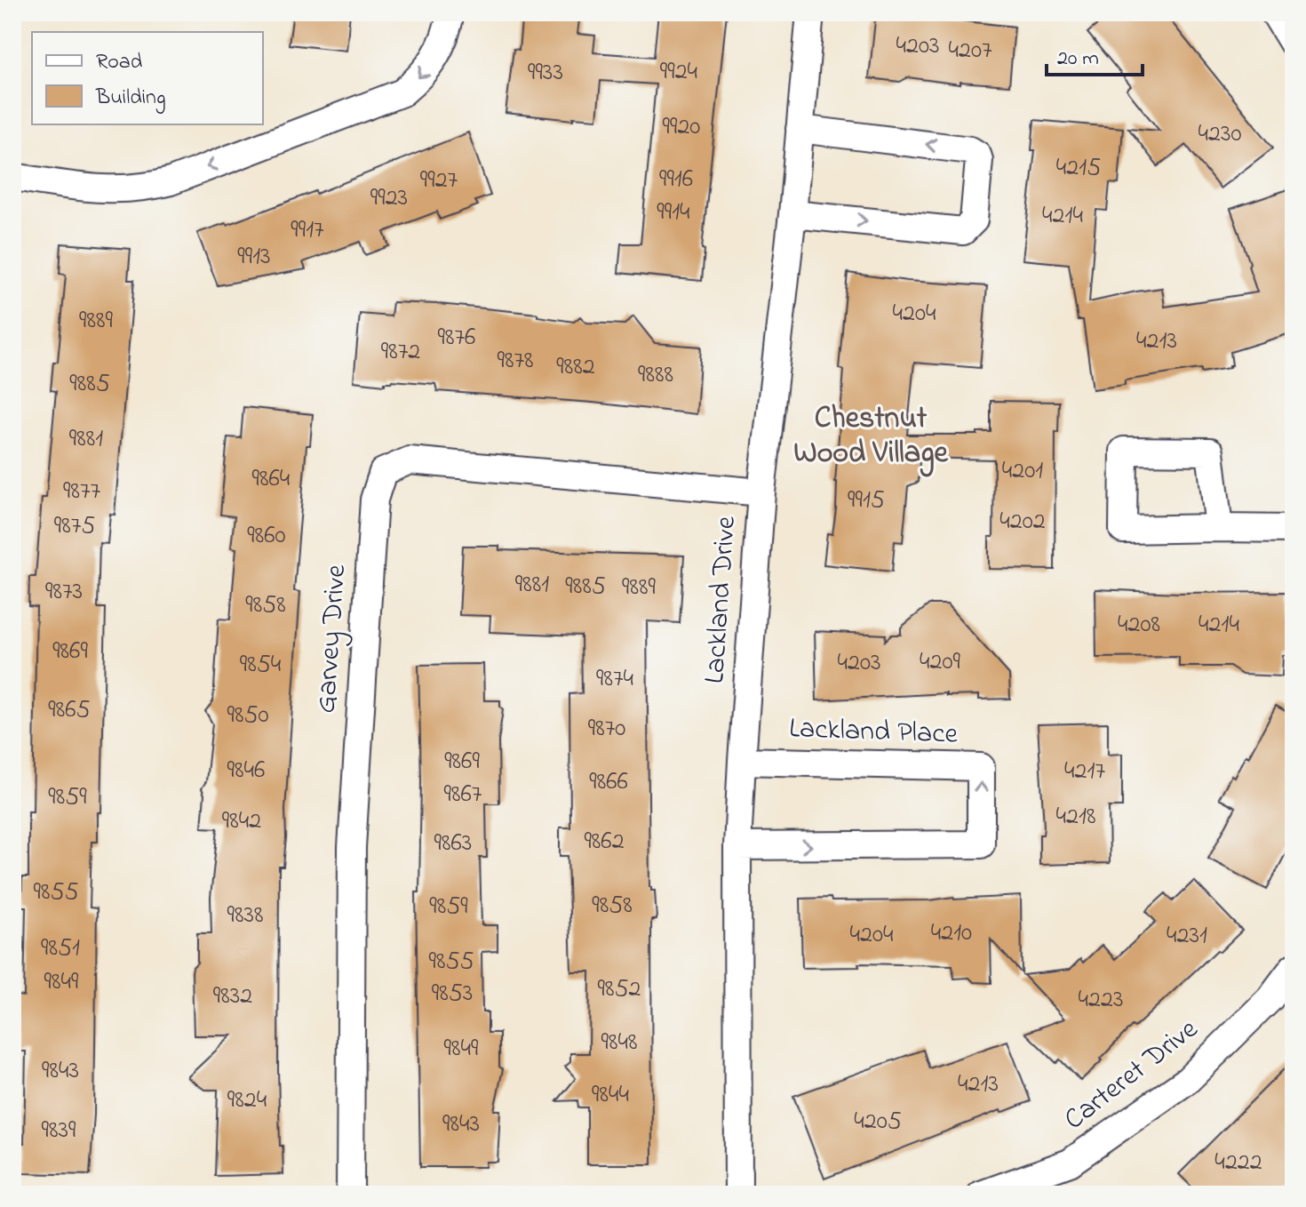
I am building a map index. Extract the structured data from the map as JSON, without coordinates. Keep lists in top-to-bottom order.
{
  "streets": {
    "street": [
      "Lackland Drive",
      "Garvey Drive",
      "Lackland Place",
      "Carteret Drive"
    ]
  },
  "crossings": [
    ["Lackland Drive", "Garvey Drive"],
    ["Lackland Drive", "Lackland Place"]
  ],
  "districts": ["Chestnut Wood Village"],
  "house_numbers": [
    "4203",
    "4207",
    "9924",
    "9933",
    "9920",
    "4230",
    "4215",
    "9916",
    "9927",
    "9923",
    "9914",
    "4214",
    "9917",
    "9913",
    "4204",
    "9889",
    "9876",
    "4213",
    "9872",
    "9878",
    "9882",
    "9888",
    "9885",
    "9881",
    "4201",
    "9864",
    "9877",
    "9915",
    "4202",
    "9875",
    "9860",
    "9881",
    "9885",
    "9889",
    "9873",
    "9858",
    "4208",
    "4214",
    "9869",
    "4209",
    "4203",
    "9854",
    "9874",
    "9865",
    "9850",
    "9870",
    "9869",
    "9846",
    "4217",
    "9866",
    "9867",
    "9859",
    "4218",
    "9842",
    "9862",
    "9863",
    "9855",
    "9858",
    "9859",
    "9838",
    "4210",
    "4204",
    "4231",
    "9851",
    "9855",
    "9849",
    "9852",
    "9853",
    "9832",
    "4223",
    "9848",
    "9849",
    "9843",
    "4213",
    "9844",
    "9824",
    "4205",
    "9843",
    "9839",
    "4222"
  ],
  "legend": ["Road", "Building"],
  "scale_bar": "20 m"
}
